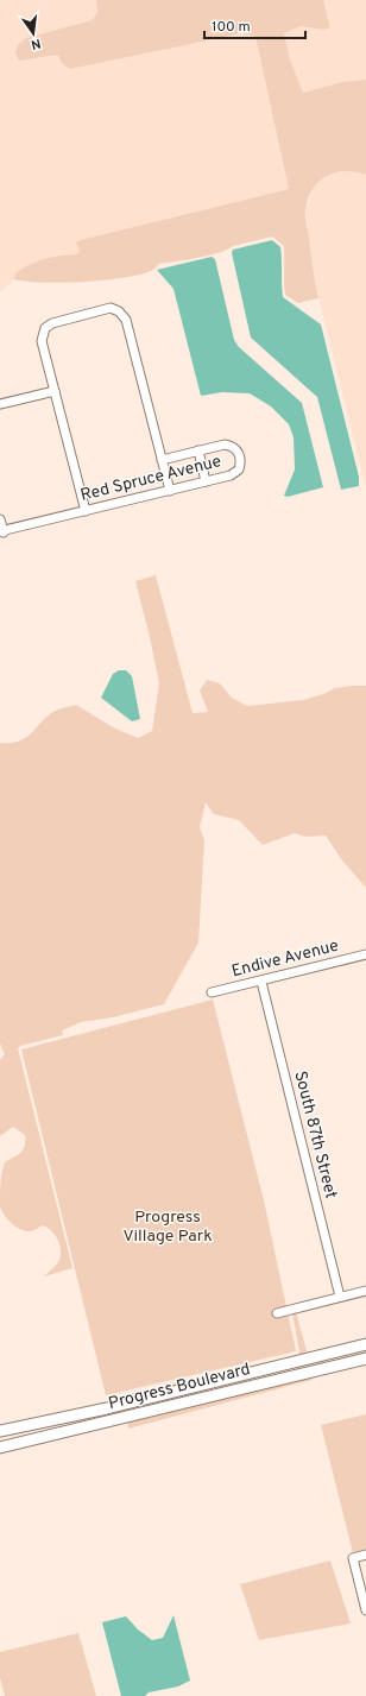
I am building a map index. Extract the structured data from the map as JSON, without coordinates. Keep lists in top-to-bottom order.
{
  "streets": {
    "main road": ["Progress Boulevard"],
    "street": ["Red Spruce Avenue", "Endive Avenue", "South 87th Street"]
  },
  "crossings": [
    ["Endive Avenue", "South 87th Street"]
  ],
  "parks": ["Progress Village Park"],
  "scale_bar": "100 m",
  "north": "bottom"
}
